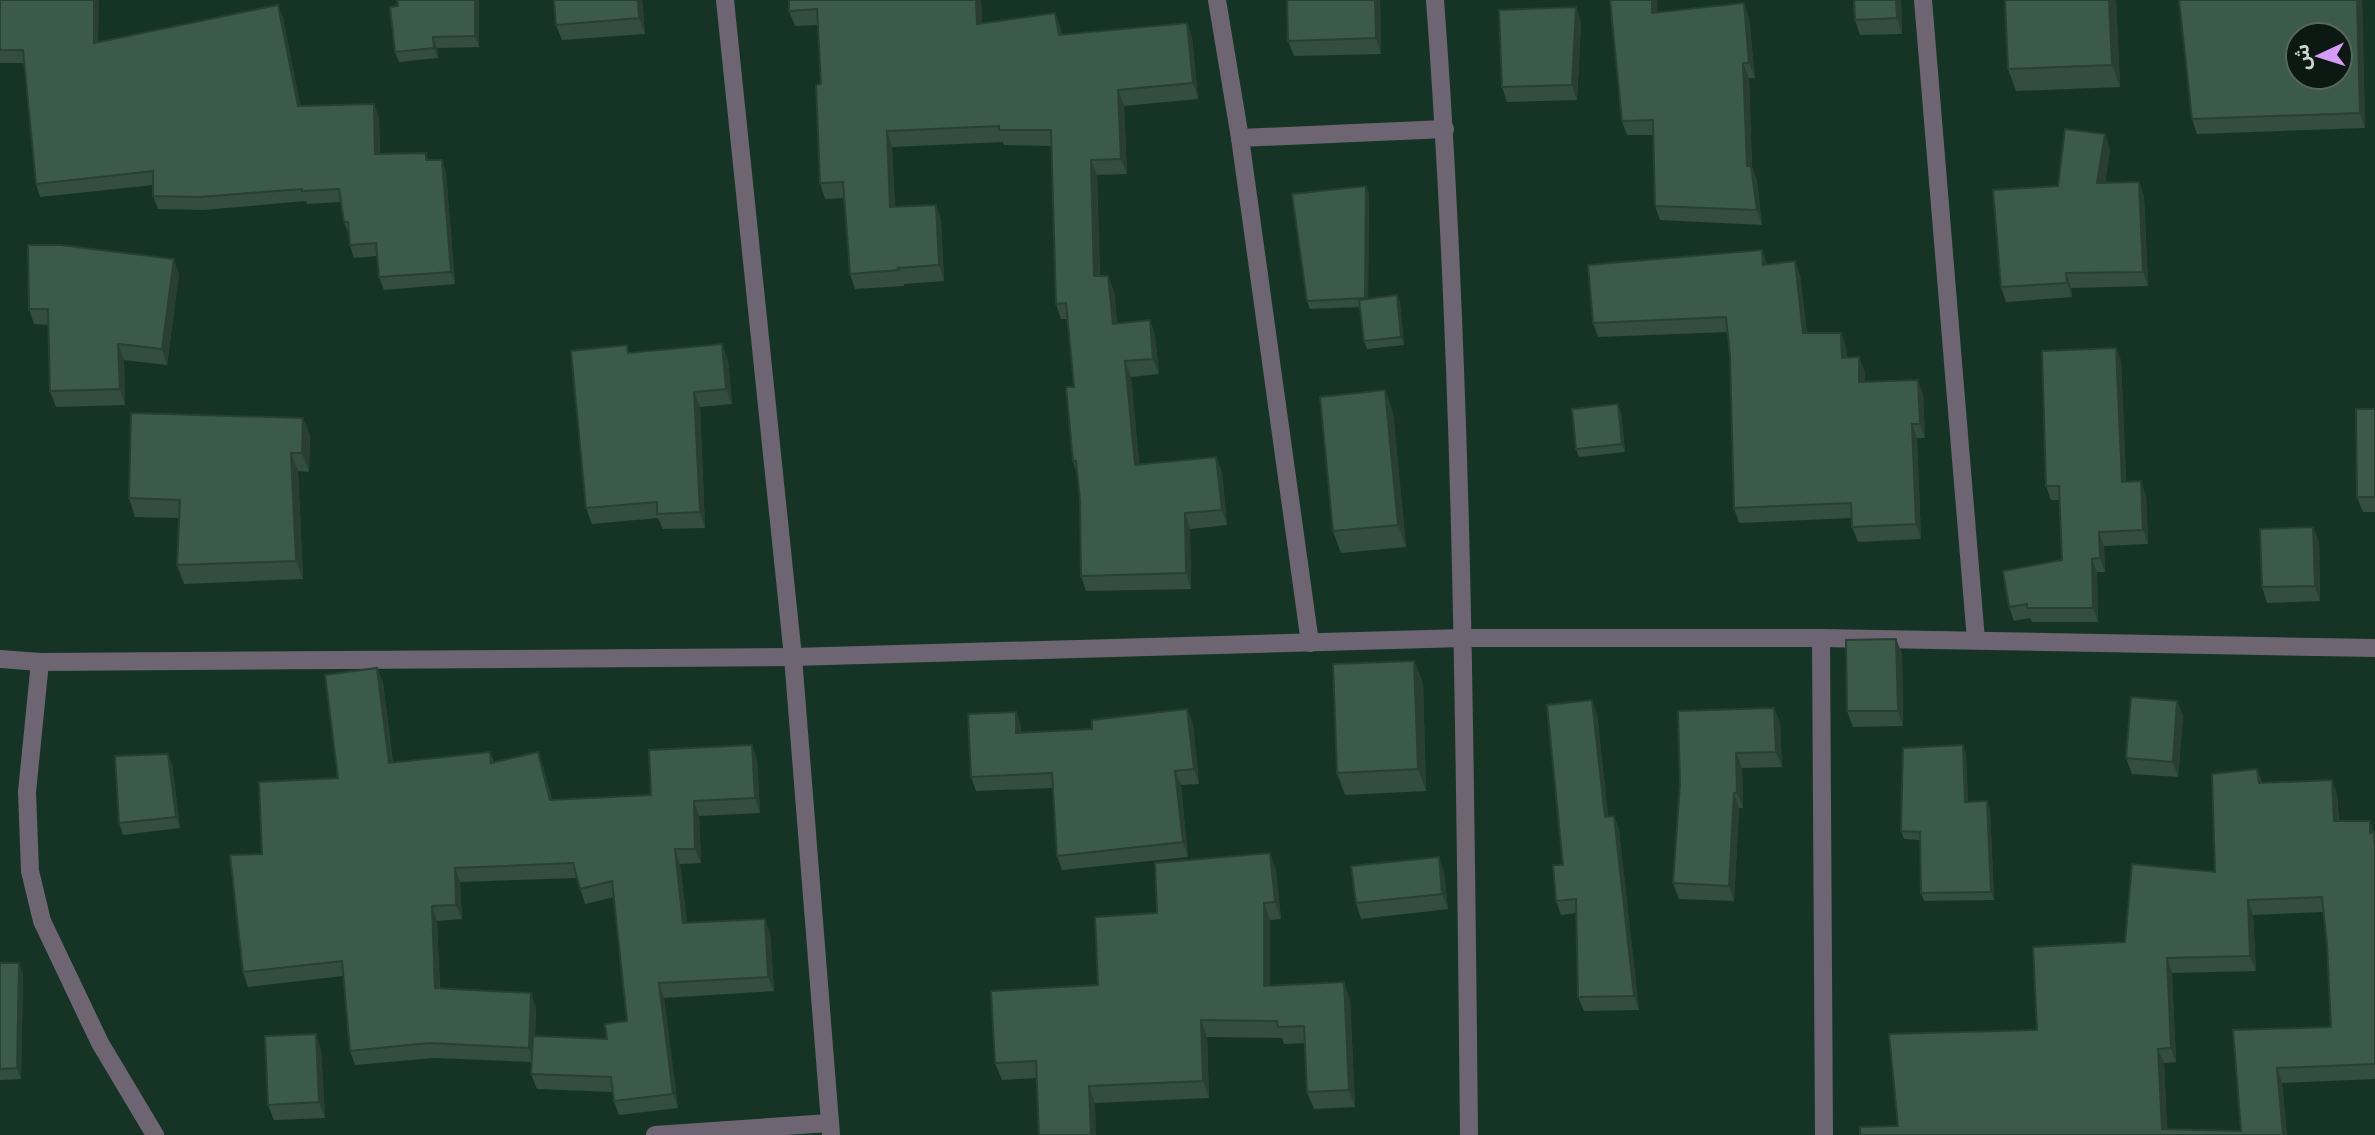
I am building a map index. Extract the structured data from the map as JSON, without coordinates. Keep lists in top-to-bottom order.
{
  "north": "left"
}
